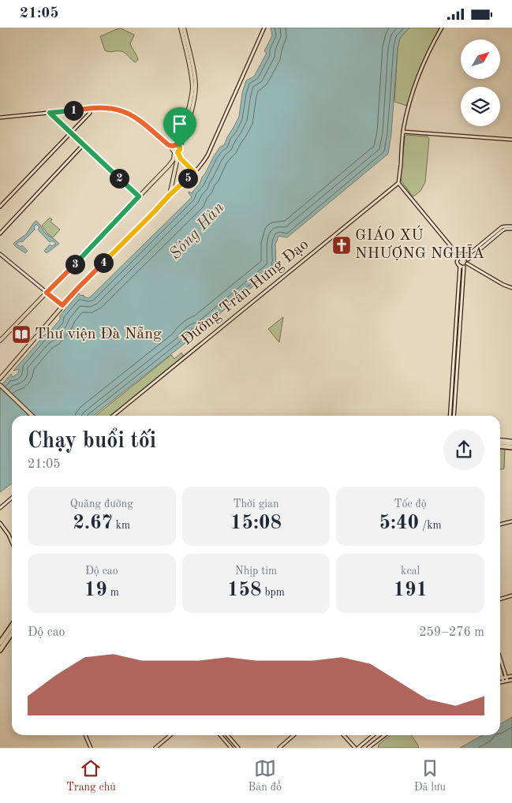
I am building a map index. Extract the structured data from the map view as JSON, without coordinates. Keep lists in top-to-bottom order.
{
  "streets": {
    "street": ["Đường Trần Hưng Đạo"]
  },
  "water": ["Sông Hàn"],
  "places": {
    "church": ["GIÁO XÚ NHƯỢNG NGHĨA"],
    "library": ["Thư viện Đà Nẵng"]
  },
  "north": "top right",
  "page": {
    "status": "21:05",
    "pins": [
      "1",
      "2",
      "5",
      "4",
      "3"
    ],
    "heading": ["Chạy buổi tối", "21:05"],
    "stats": [
      ["Quãng đường", "2.67 km"],
      ["Thời gian", "15:08"],
      ["Tốc độ", "5:40 /km"],
      ["Độ cao", "19 m"],
      ["Nhịp tim", "158 bpm"],
      ["kcal", "191"]
    ],
    "chart": ["Độ cao", "259–276 m"],
    "tabs": ["Trang chủ", "Bản đồ", "Đã lưu"]
  }
}
